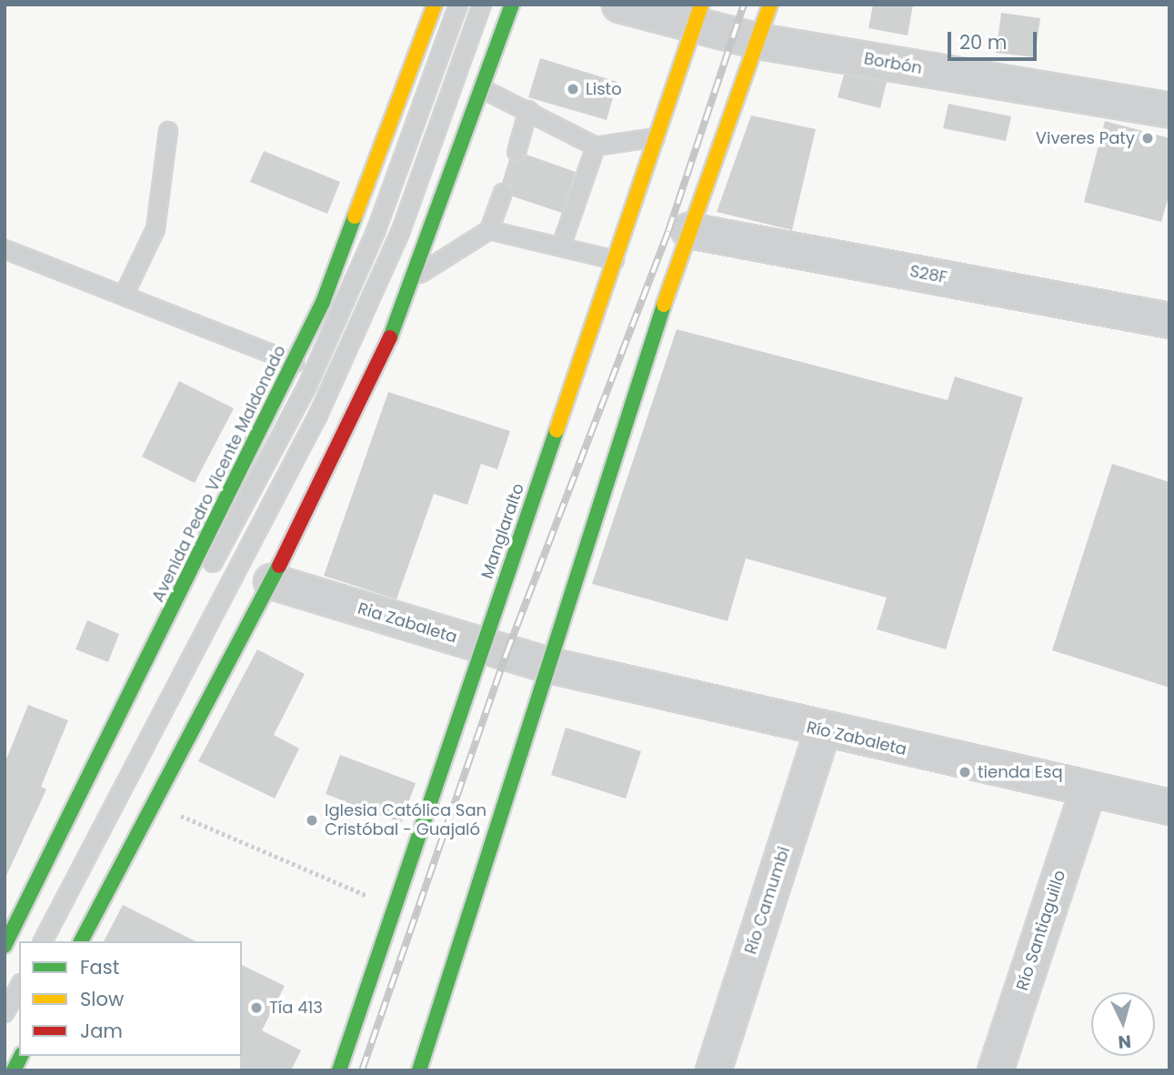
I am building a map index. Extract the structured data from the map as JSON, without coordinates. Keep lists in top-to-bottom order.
{
  "streets": {
    "main road": ["Avenida Pedro Vicente Maldonado", "Manglaralto"],
    "street": [
      "Borbón",
      "S28F",
      "Ria Zabaleta",
      "Río Zabaleta",
      "Río Camumbi",
      "Río Santiaguillo"
    ]
  },
  "crossings": [
    ["Borbón", "Manglaralto"],
    ["Manglaralto", "Ria Zabaleta"],
    ["Ria Zabaleta", "Río Zabaleta"],
    ["Río Zabaleta", "Río Camumbi"],
    ["Río Zabaleta", "Río Santiaguillo"]
  ],
  "places": [
    "Listo",
    "Viveres Paty",
    "tienda Esq",
    "Iglesia Católica San Cristóbal - Guajaló",
    "Tía 413"
  ],
  "legend": ["Fast", "Slow", "Jam"],
  "scale_bar": "20 m",
  "north": "bottom"
}
